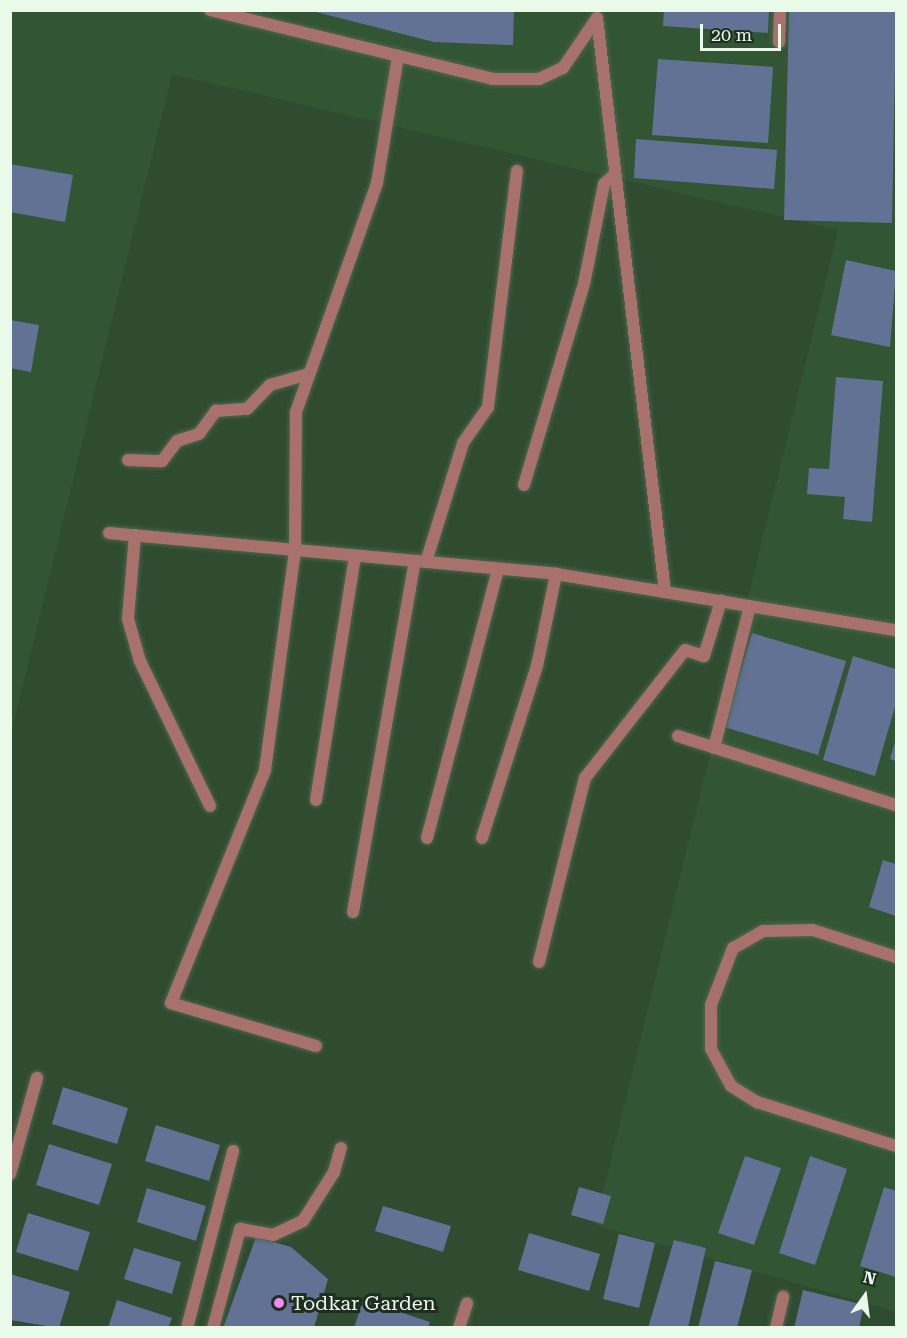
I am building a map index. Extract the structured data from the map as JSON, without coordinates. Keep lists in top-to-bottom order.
{
  "places": ["Todkar Garden"],
  "scale_bar": "20 m",
  "north": "top"
}
